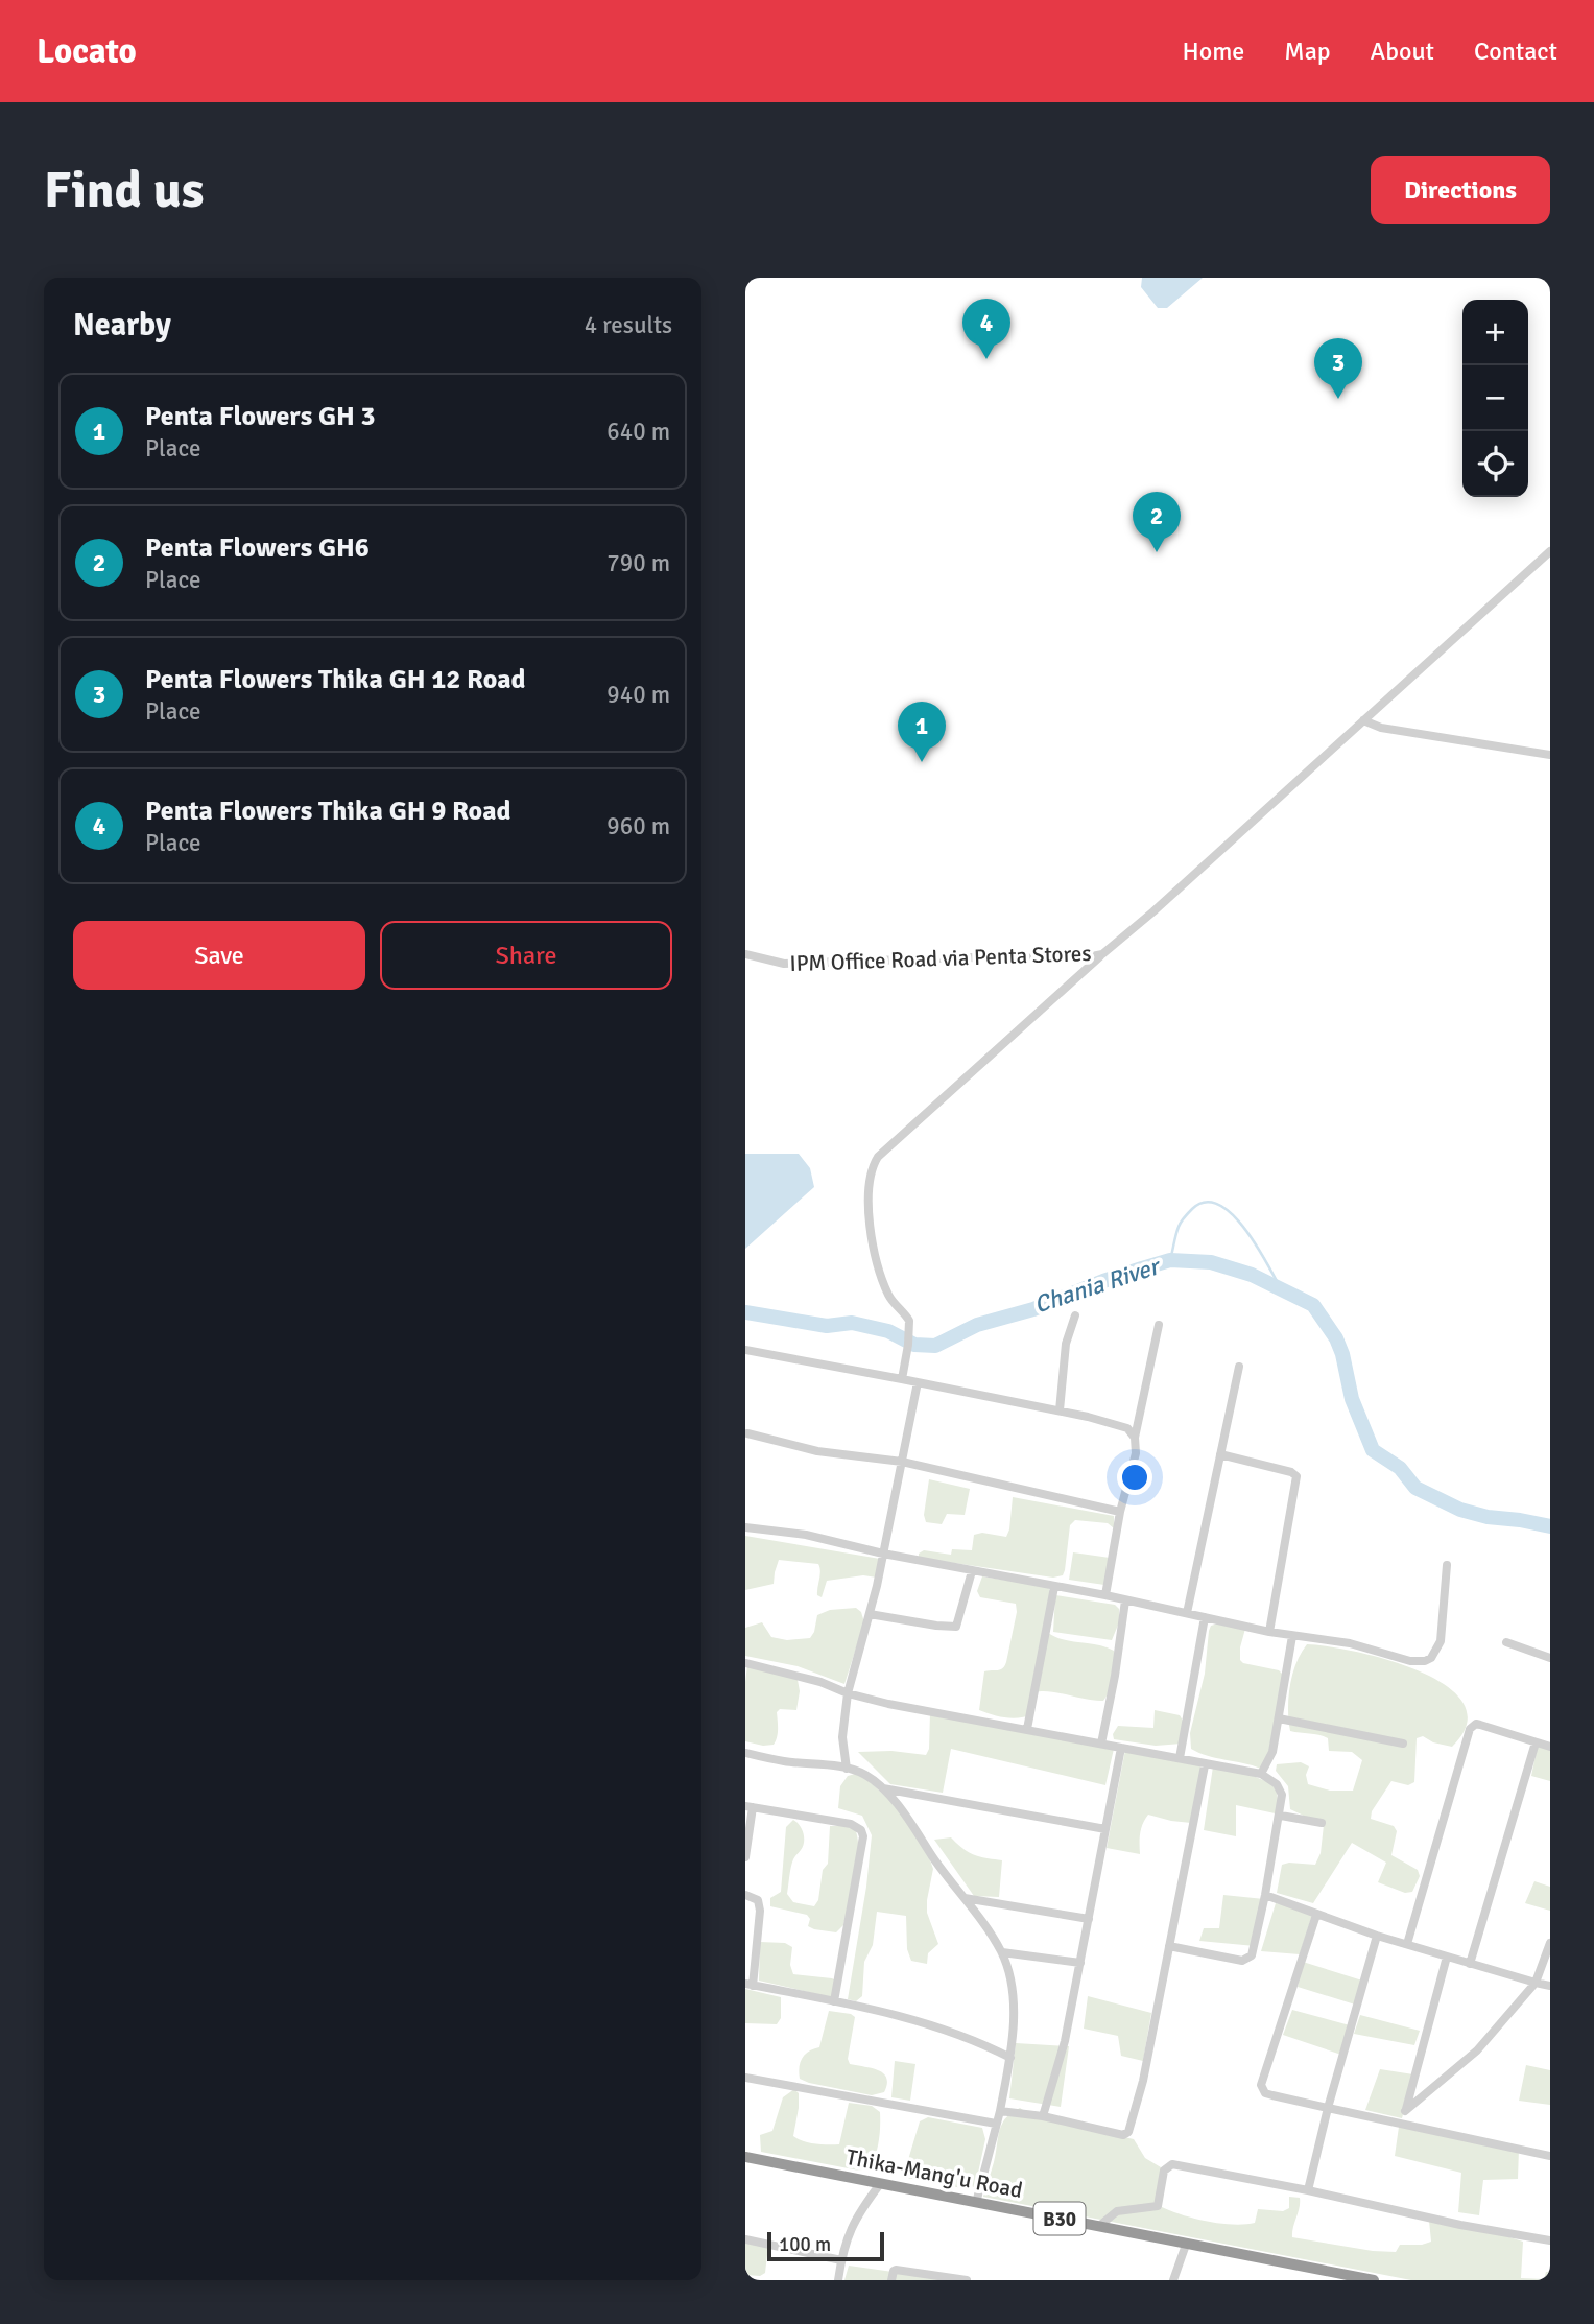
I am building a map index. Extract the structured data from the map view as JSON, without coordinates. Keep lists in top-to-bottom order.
{
  "streets": {
    "highway": ["Thika-Mang'u Road", "B30"],
    "street": ["IPM Office Road via Penta Stores"]
  },
  "water": ["Chania River"],
  "scale_bar": "100 m",
  "page": {
    "header": "Locato",
    "nav": [
      "Home",
      "Map",
      "About",
      "Contact"
    ],
    "buttons": [
      "Directions",
      ["Save", "Share"]
    ],
    "title": "Find us",
    "heading": ["Nearby", "4 results"],
    "pins": [
      "4",
      "3",
      "2",
      "1"
    ],
    "map_buttons": ["+", "−"],
    "list": [
      {
        "mark": "1",
        "name": "Penta Flowers GH 3",
        "note": "Place",
        "value": "640 m"
      },
      {
        "mark": "2",
        "name": "Penta Flowers GH6",
        "note": "Place",
        "value": "790 m"
      },
      {
        "mark": "3",
        "name": "Penta Flowers Thika GH 12 Road",
        "note": "Place",
        "value": "940 m"
      },
      {
        "mark": "4",
        "name": "Penta Flowers Thika GH 9 Road",
        "note": "Place",
        "value": "960 m"
      }
    ],
    "scale": "100 m"
  }
}
